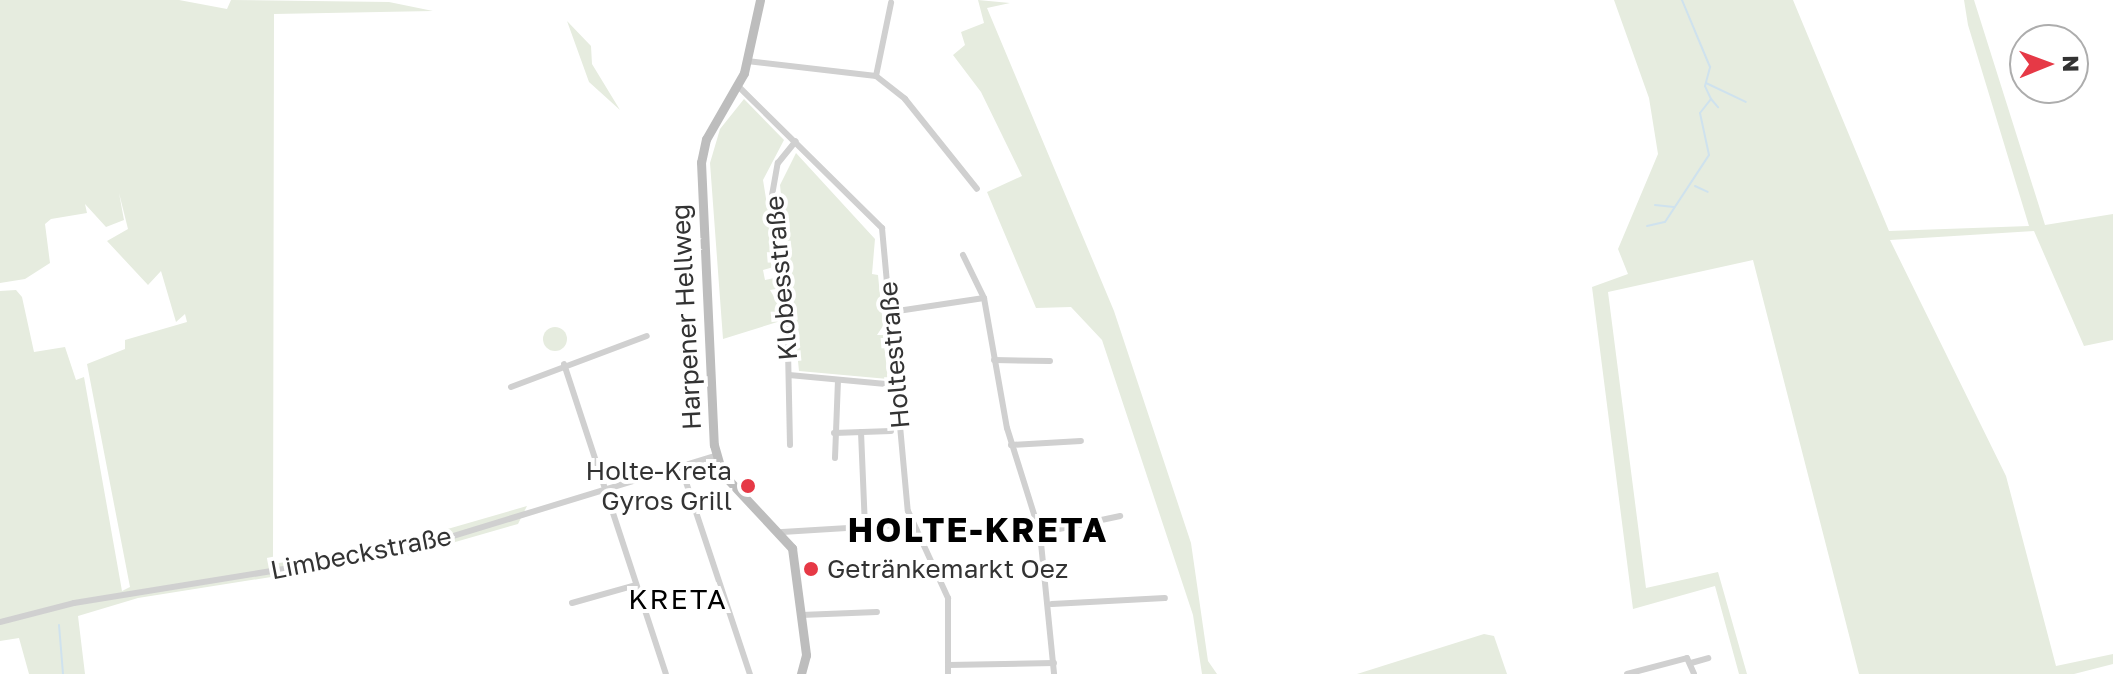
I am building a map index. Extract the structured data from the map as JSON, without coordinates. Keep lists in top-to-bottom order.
{
  "streets": {
    "street": [
      "Klobesstraße",
      "Harpener Hellweg",
      "Holtestraße",
      "Limbeckstraße"
    ]
  },
  "crossings": [
    ["Klobesstraße", "Holtestraße"],
    ["Harpener Hellweg", "Holtestraße"],
    ["Harpener Hellweg", "Limbeckstraße"]
  ],
  "districts": ["HOLTE-KRETA", "KRETA"],
  "places": ["Holte-Kreta Gyros Grill", "Getränkemarkt Oez"],
  "north": "right"
}
